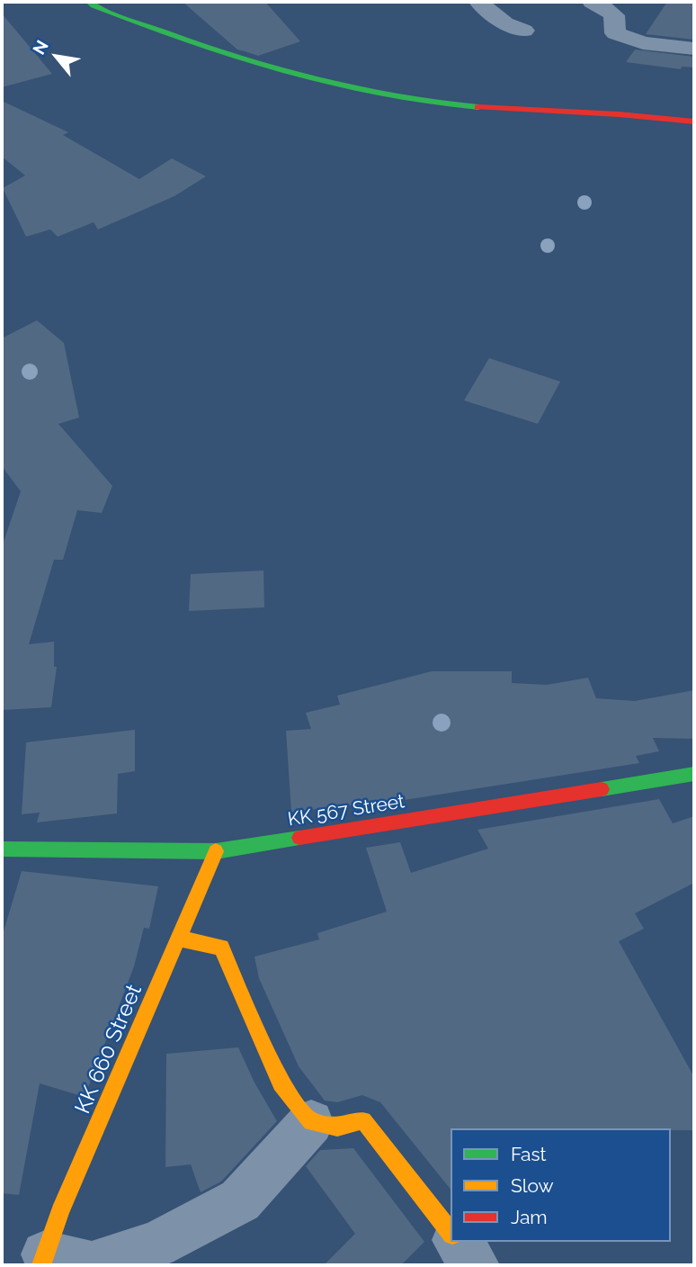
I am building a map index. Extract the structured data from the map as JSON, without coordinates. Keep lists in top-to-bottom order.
{
  "streets": {
    "street": ["KK 567 Street", "KK 660 Street"]
  },
  "crossings": [
    ["KK 567 Street", "KK 660 Street"]
  ],
  "legend": ["Fast", "Slow", "Jam"],
  "north": "top left"
}
